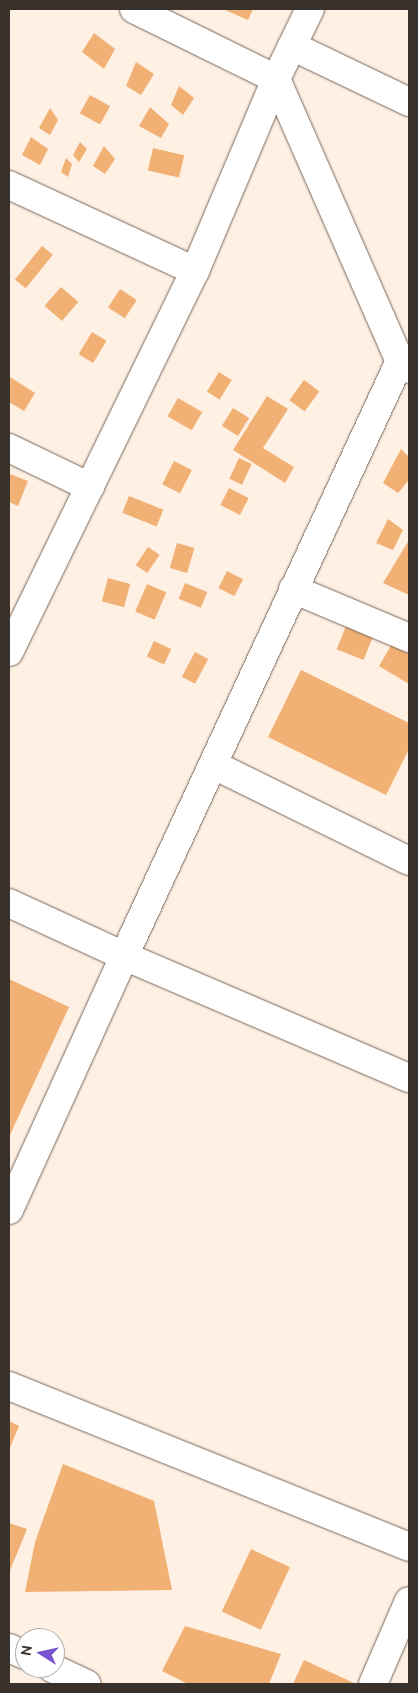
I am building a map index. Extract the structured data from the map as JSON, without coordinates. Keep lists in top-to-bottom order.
{
  "north": "left"
}
